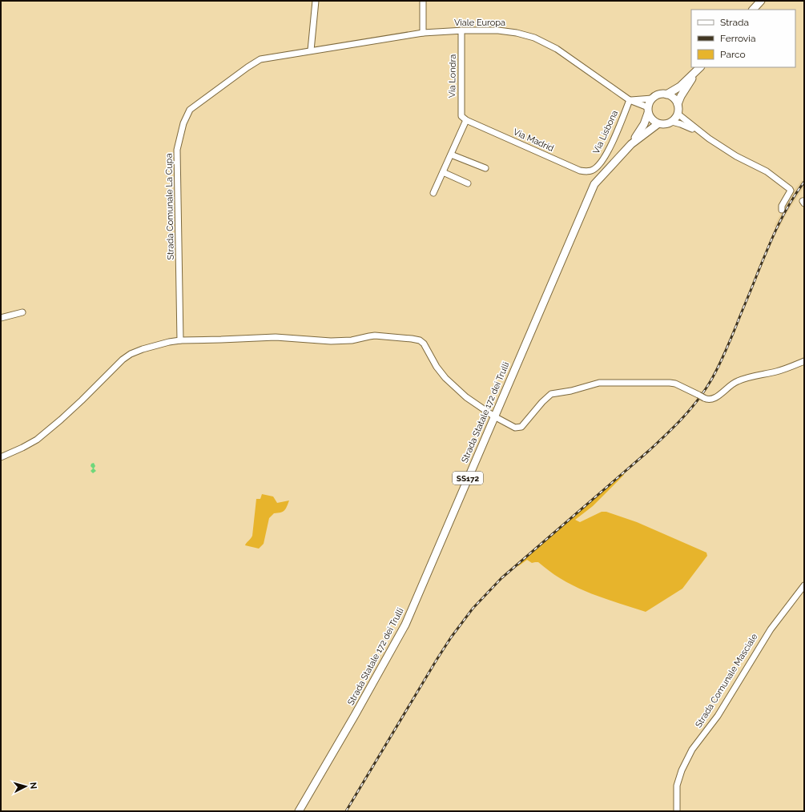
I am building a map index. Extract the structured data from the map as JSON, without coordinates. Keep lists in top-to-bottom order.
{
  "streets": {
    "main road": ["Strada Statale 172 dei Trulli", "SS172"],
    "street": [
      "Viale Europa",
      "Via Londra",
      "Via Lisbona",
      "Via Madrid",
      "Strada Comunale La Cupa",
      "Strada Comunale Masciale"
    ]
  },
  "crossings": [
    ["Viale Europa", "Via Londra"],
    ["Viale Europa", "Via Lisbona"],
    ["Viale Europa", "Strada Comunale La Cupa"],
    ["Viale Europa", "Strada Statale 172 dei Trulli"],
    ["Via Londra", "Via Madrid"],
    ["Via Lisbona", "Via Madrid"]
  ],
  "legend": ["Strada", "Ferrovia", "Parco"],
  "north": "right"
}
